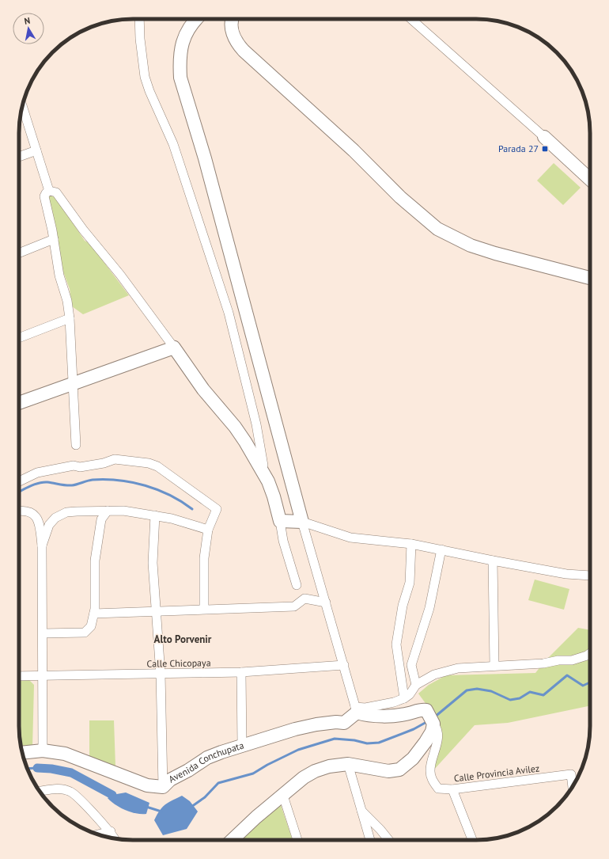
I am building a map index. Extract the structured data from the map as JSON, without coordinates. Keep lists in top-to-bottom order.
{
  "streets": {
    "street": ["Calle Chicopaya", "Avenida Conchupata", "Calle Provincia Avilez"]
  },
  "districts": ["Alto Porvenir"],
  "places": {
    "transit": ["Parada 27"]
  },
  "north": "top"
}
